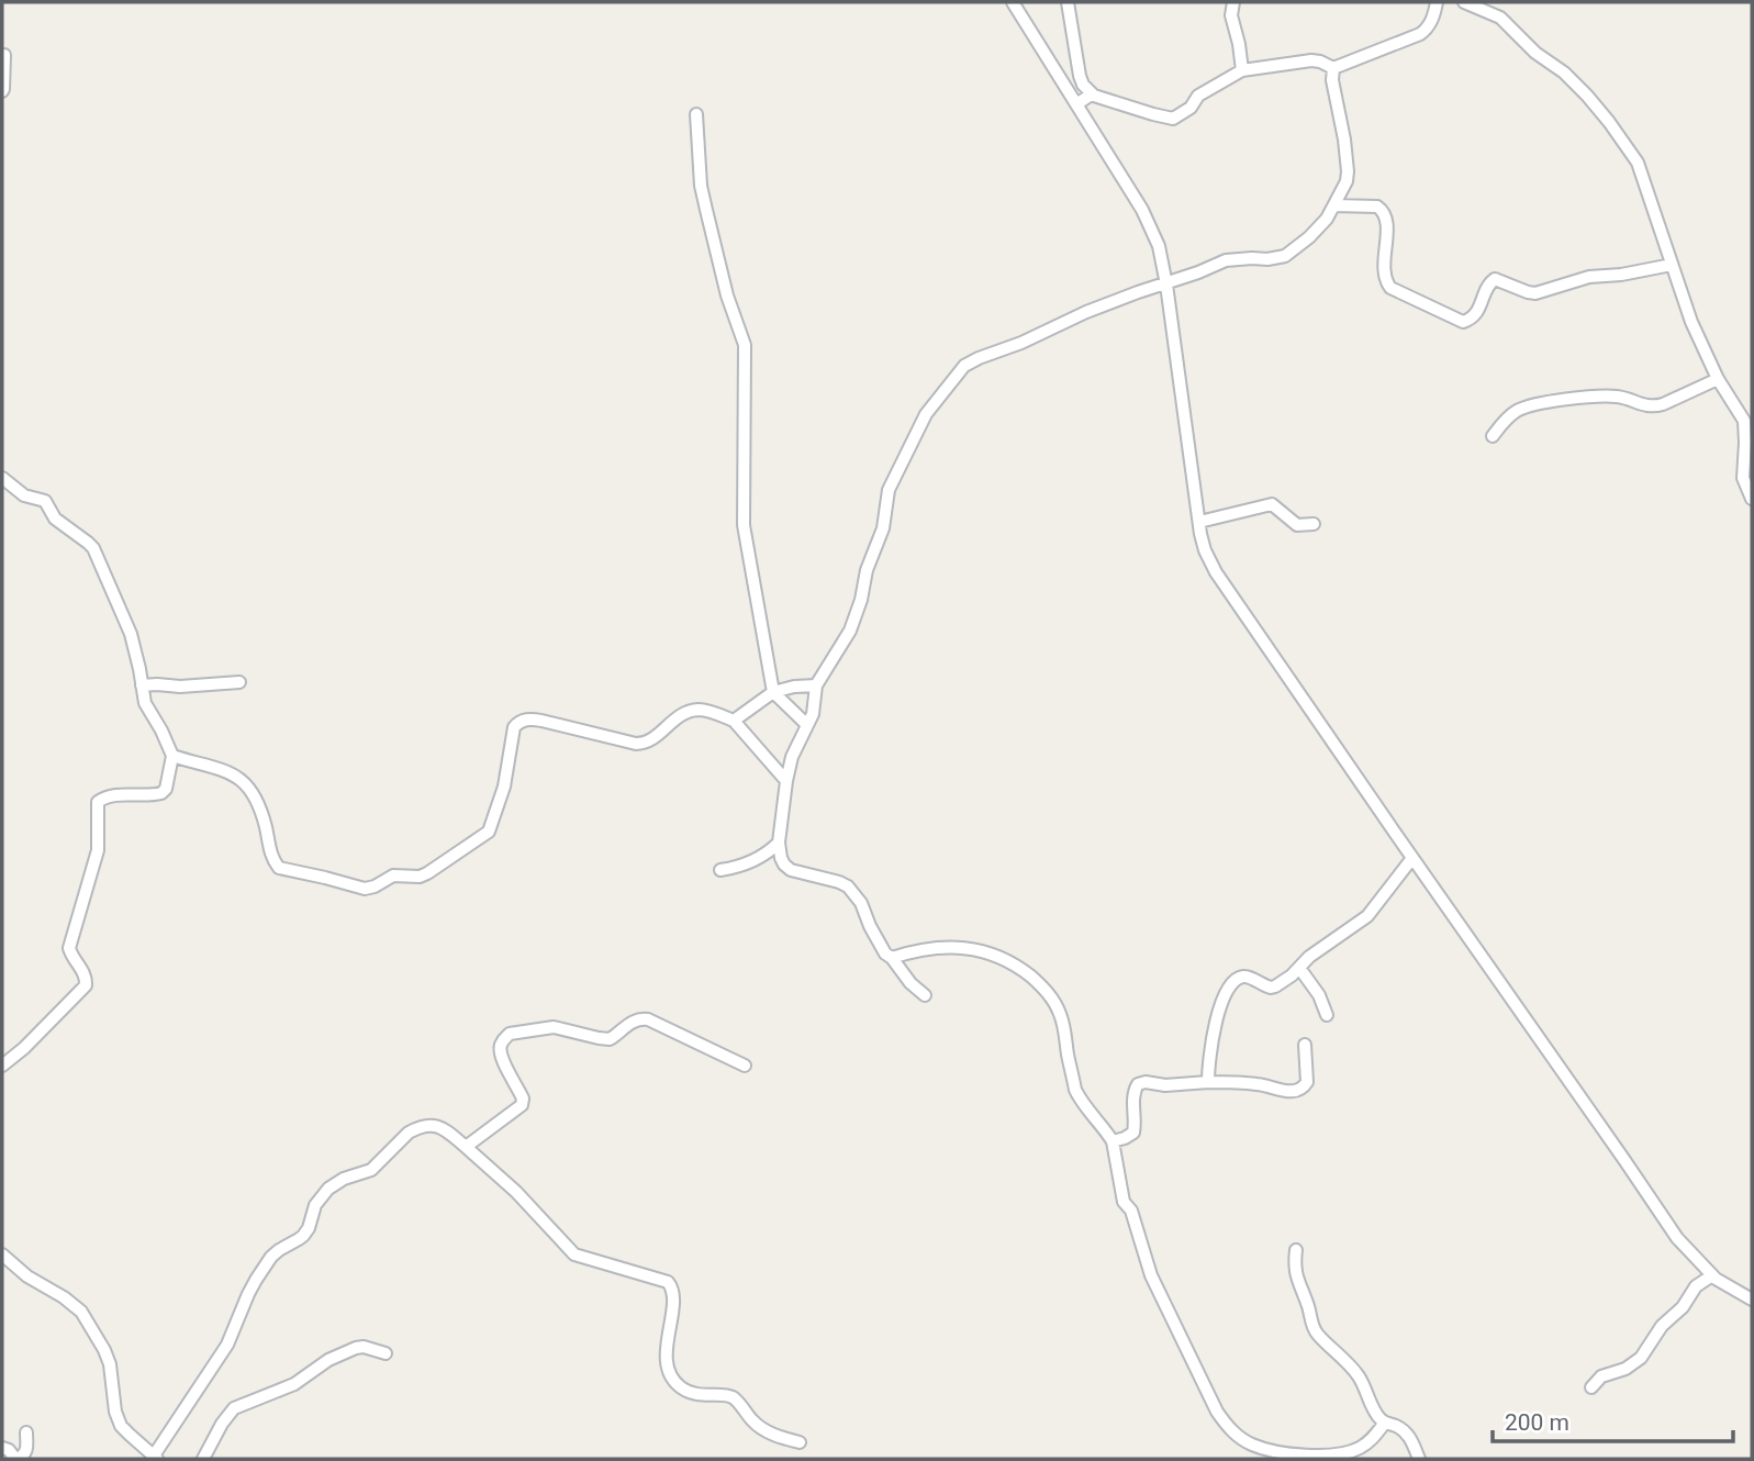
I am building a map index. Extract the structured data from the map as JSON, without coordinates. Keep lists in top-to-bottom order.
{
  "scale_bar": "200 m"
}
